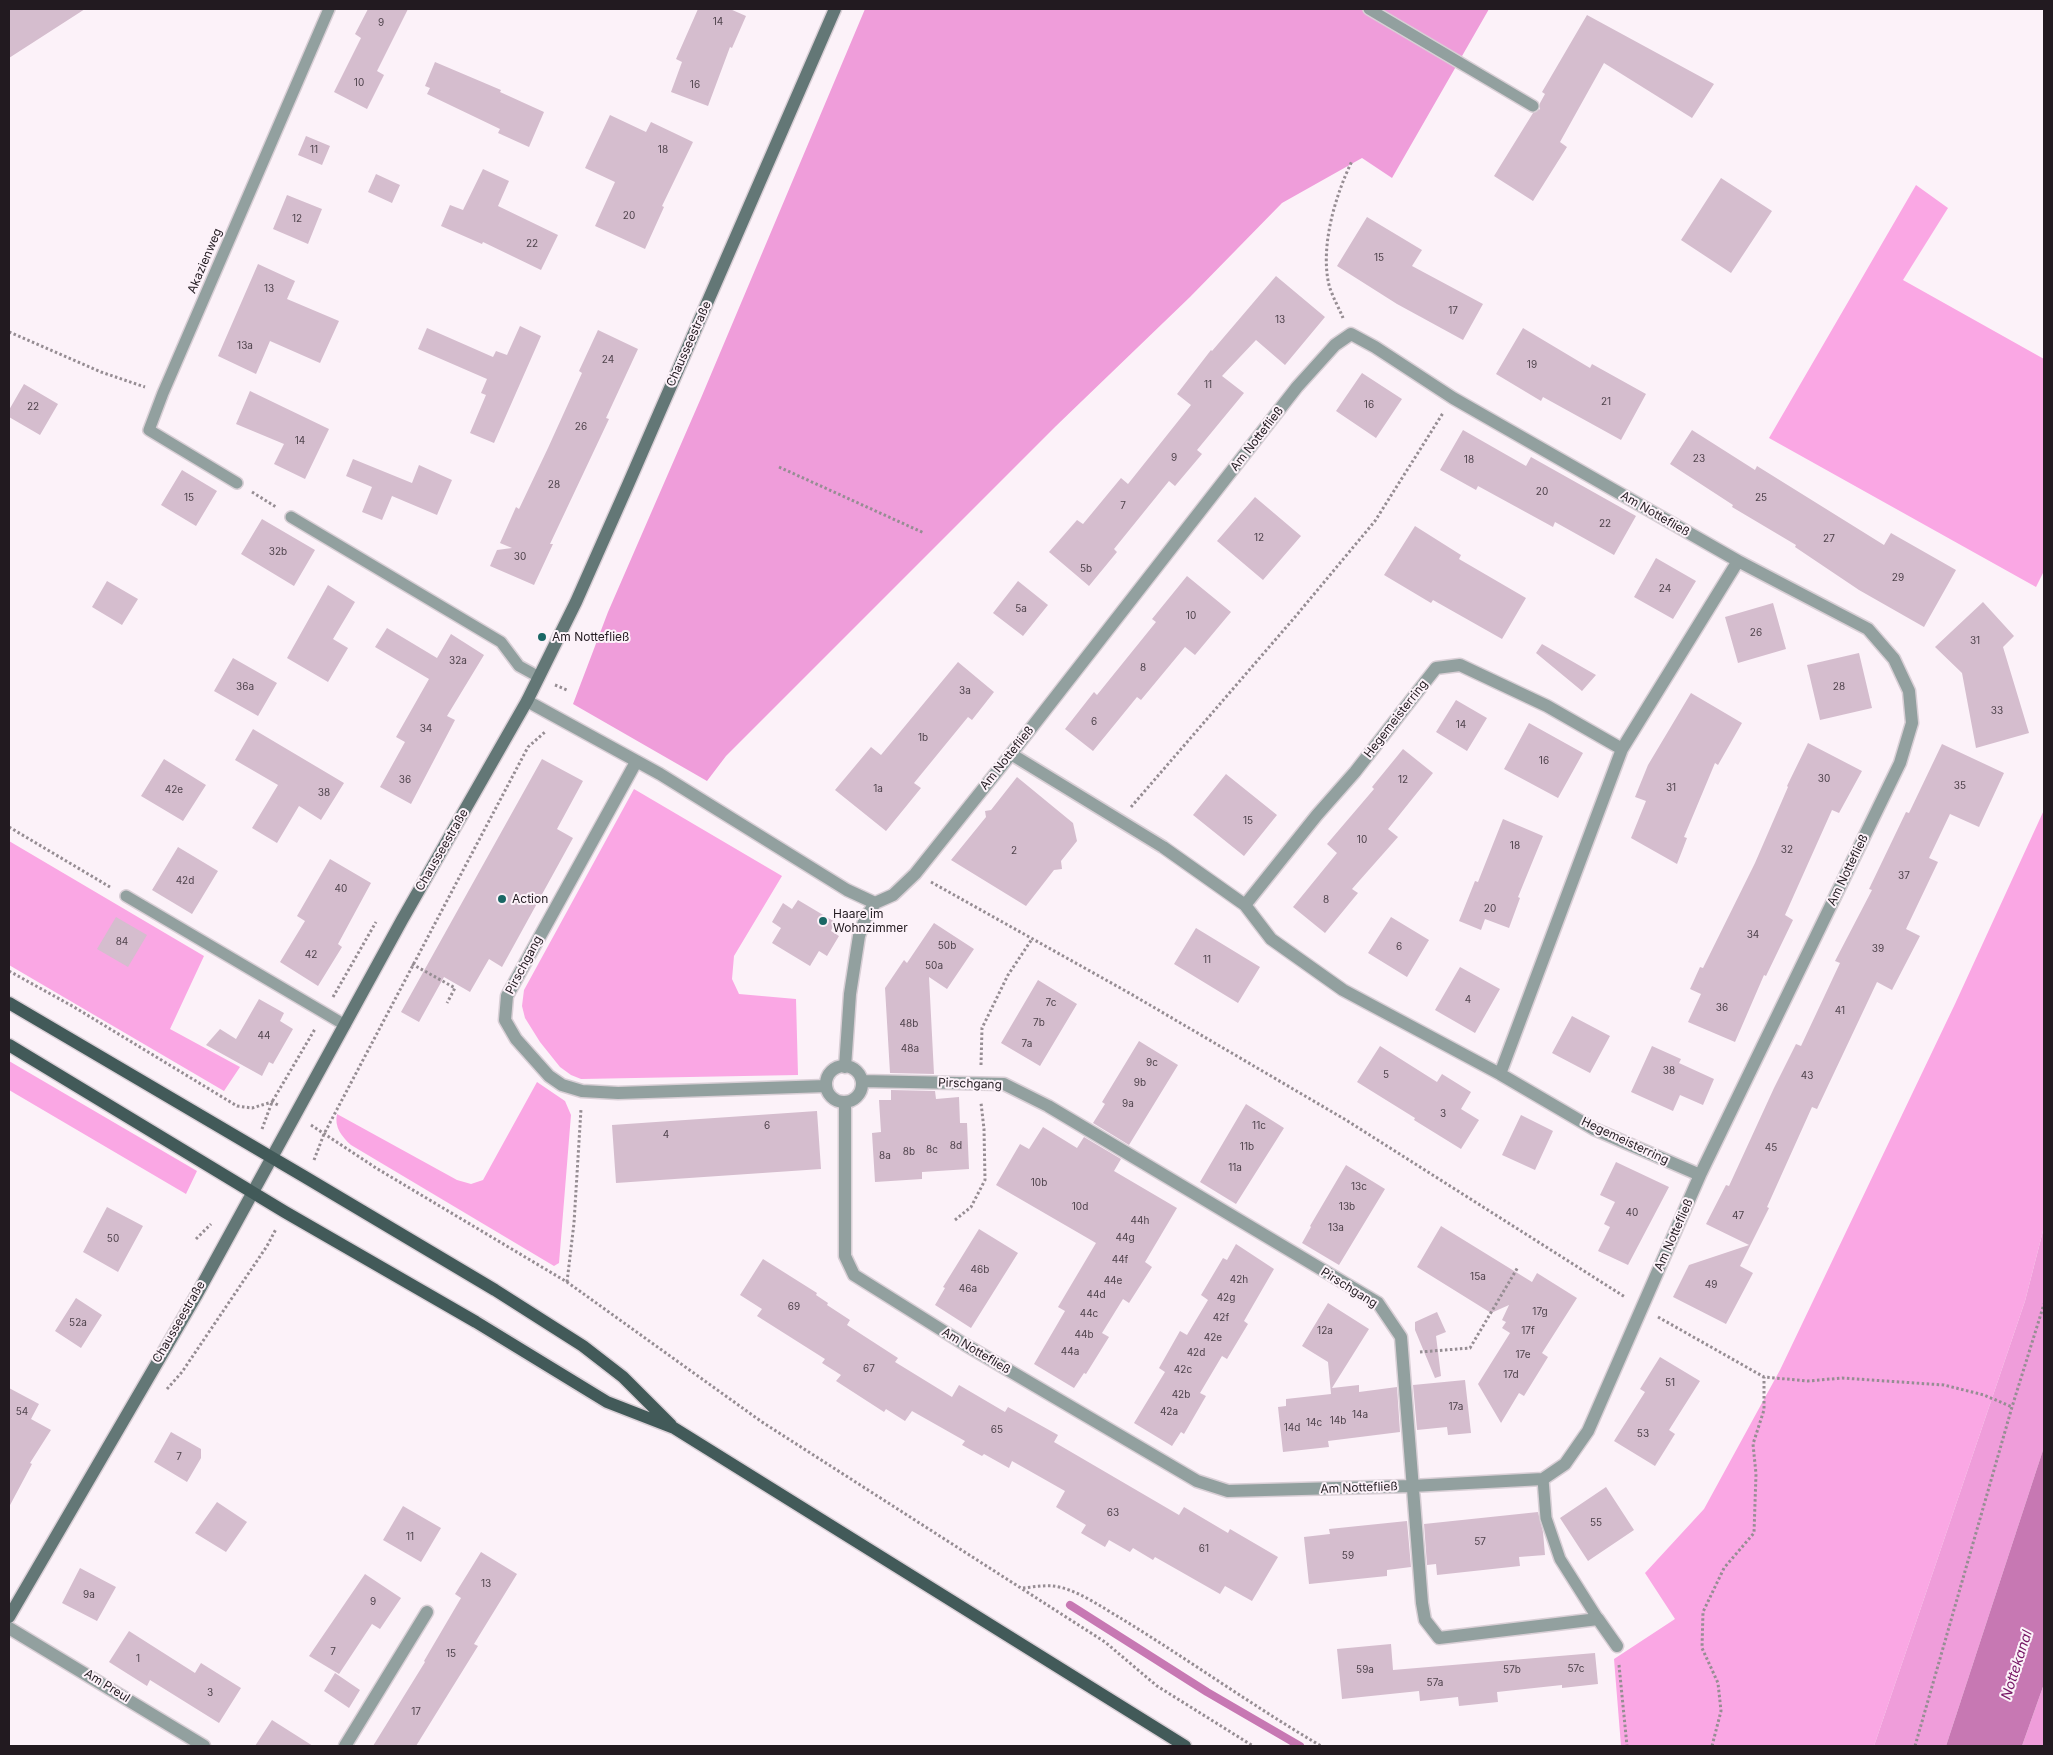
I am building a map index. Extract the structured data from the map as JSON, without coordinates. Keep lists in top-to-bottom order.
{
  "streets": {
    "main road": ["Chausseestraße"],
    "street": [
      "Am Nottefließ",
      "Hegemeisterring",
      "Pirschgang",
      "Am Preul"
    ],
    "lane": ["Akazienweg"]
  },
  "crossings": [
    ["Am Nottefließ", "Hegemeisterring"],
    ["Am Nottefließ", "Pirschgang"]
  ],
  "water": ["Nottekanal"],
  "places": ["Am Nottefließ", "Action", "Haare im Wohnzimmer"],
  "house_numbers": [
    "14",
    "9",
    "10",
    "16",
    "11",
    "18",
    "20",
    "12",
    "22",
    "15",
    "13",
    "17",
    "13",
    "13a",
    "24",
    "19",
    "11",
    "21",
    "16",
    "22",
    "26",
    "14",
    "9",
    "23",
    "18",
    "28",
    "20",
    "15",
    "25",
    "7",
    "22",
    "12",
    "27",
    "32b",
    "30",
    "5b",
    "29",
    "24",
    "5a",
    "10",
    "26",
    "31",
    "32a",
    "8",
    "36a",
    "28",
    "3a",
    "33",
    "6",
    "14",
    "34",
    "1b",
    "16",
    "30",
    "36",
    "12",
    "35",
    "31",
    "1a",
    "42e",
    "38",
    "15",
    "10",
    "18",
    "32",
    "2",
    "37",
    "42d",
    "40",
    "8",
    "20",
    "34",
    "84",
    "50b",
    "6",
    "39",
    "42",
    "11",
    "50a",
    "4",
    "7c",
    "36",
    "41",
    "7b",
    "48b",
    "44",
    "7a",
    "48a",
    "9c",
    "38",
    "5",
    "43",
    "9b",
    "9a",
    "3",
    "6",
    "11c",
    "4",
    "8d",
    "11b",
    "45",
    "8c",
    "8b",
    "8a",
    "11a",
    "10b",
    "13c",
    "10d",
    "13b",
    "40",
    "47",
    "44h",
    "13a",
    "44g",
    "50",
    "44f",
    "46b",
    "15a",
    "42h",
    "44e",
    "49",
    "46a",
    "44d",
    "42g",
    "69",
    "17g",
    "44c",
    "42f",
    "52a",
    "12a",
    "17f",
    "44b",
    "42e",
    "44a",
    "42d",
    "17e",
    "67",
    "42c",
    "17d",
    "51",
    "42b",
    "17a",
    "54",
    "42a",
    "14a",
    "14b",
    "14c",
    "14d",
    "65",
    "53",
    "7",
    "63",
    "55",
    "11",
    "57",
    "61",
    "59",
    "13",
    "9a",
    "9",
    "7",
    "15",
    "1",
    "57c",
    "59a",
    "57b",
    "57a",
    "3",
    "17"
  ]
}
